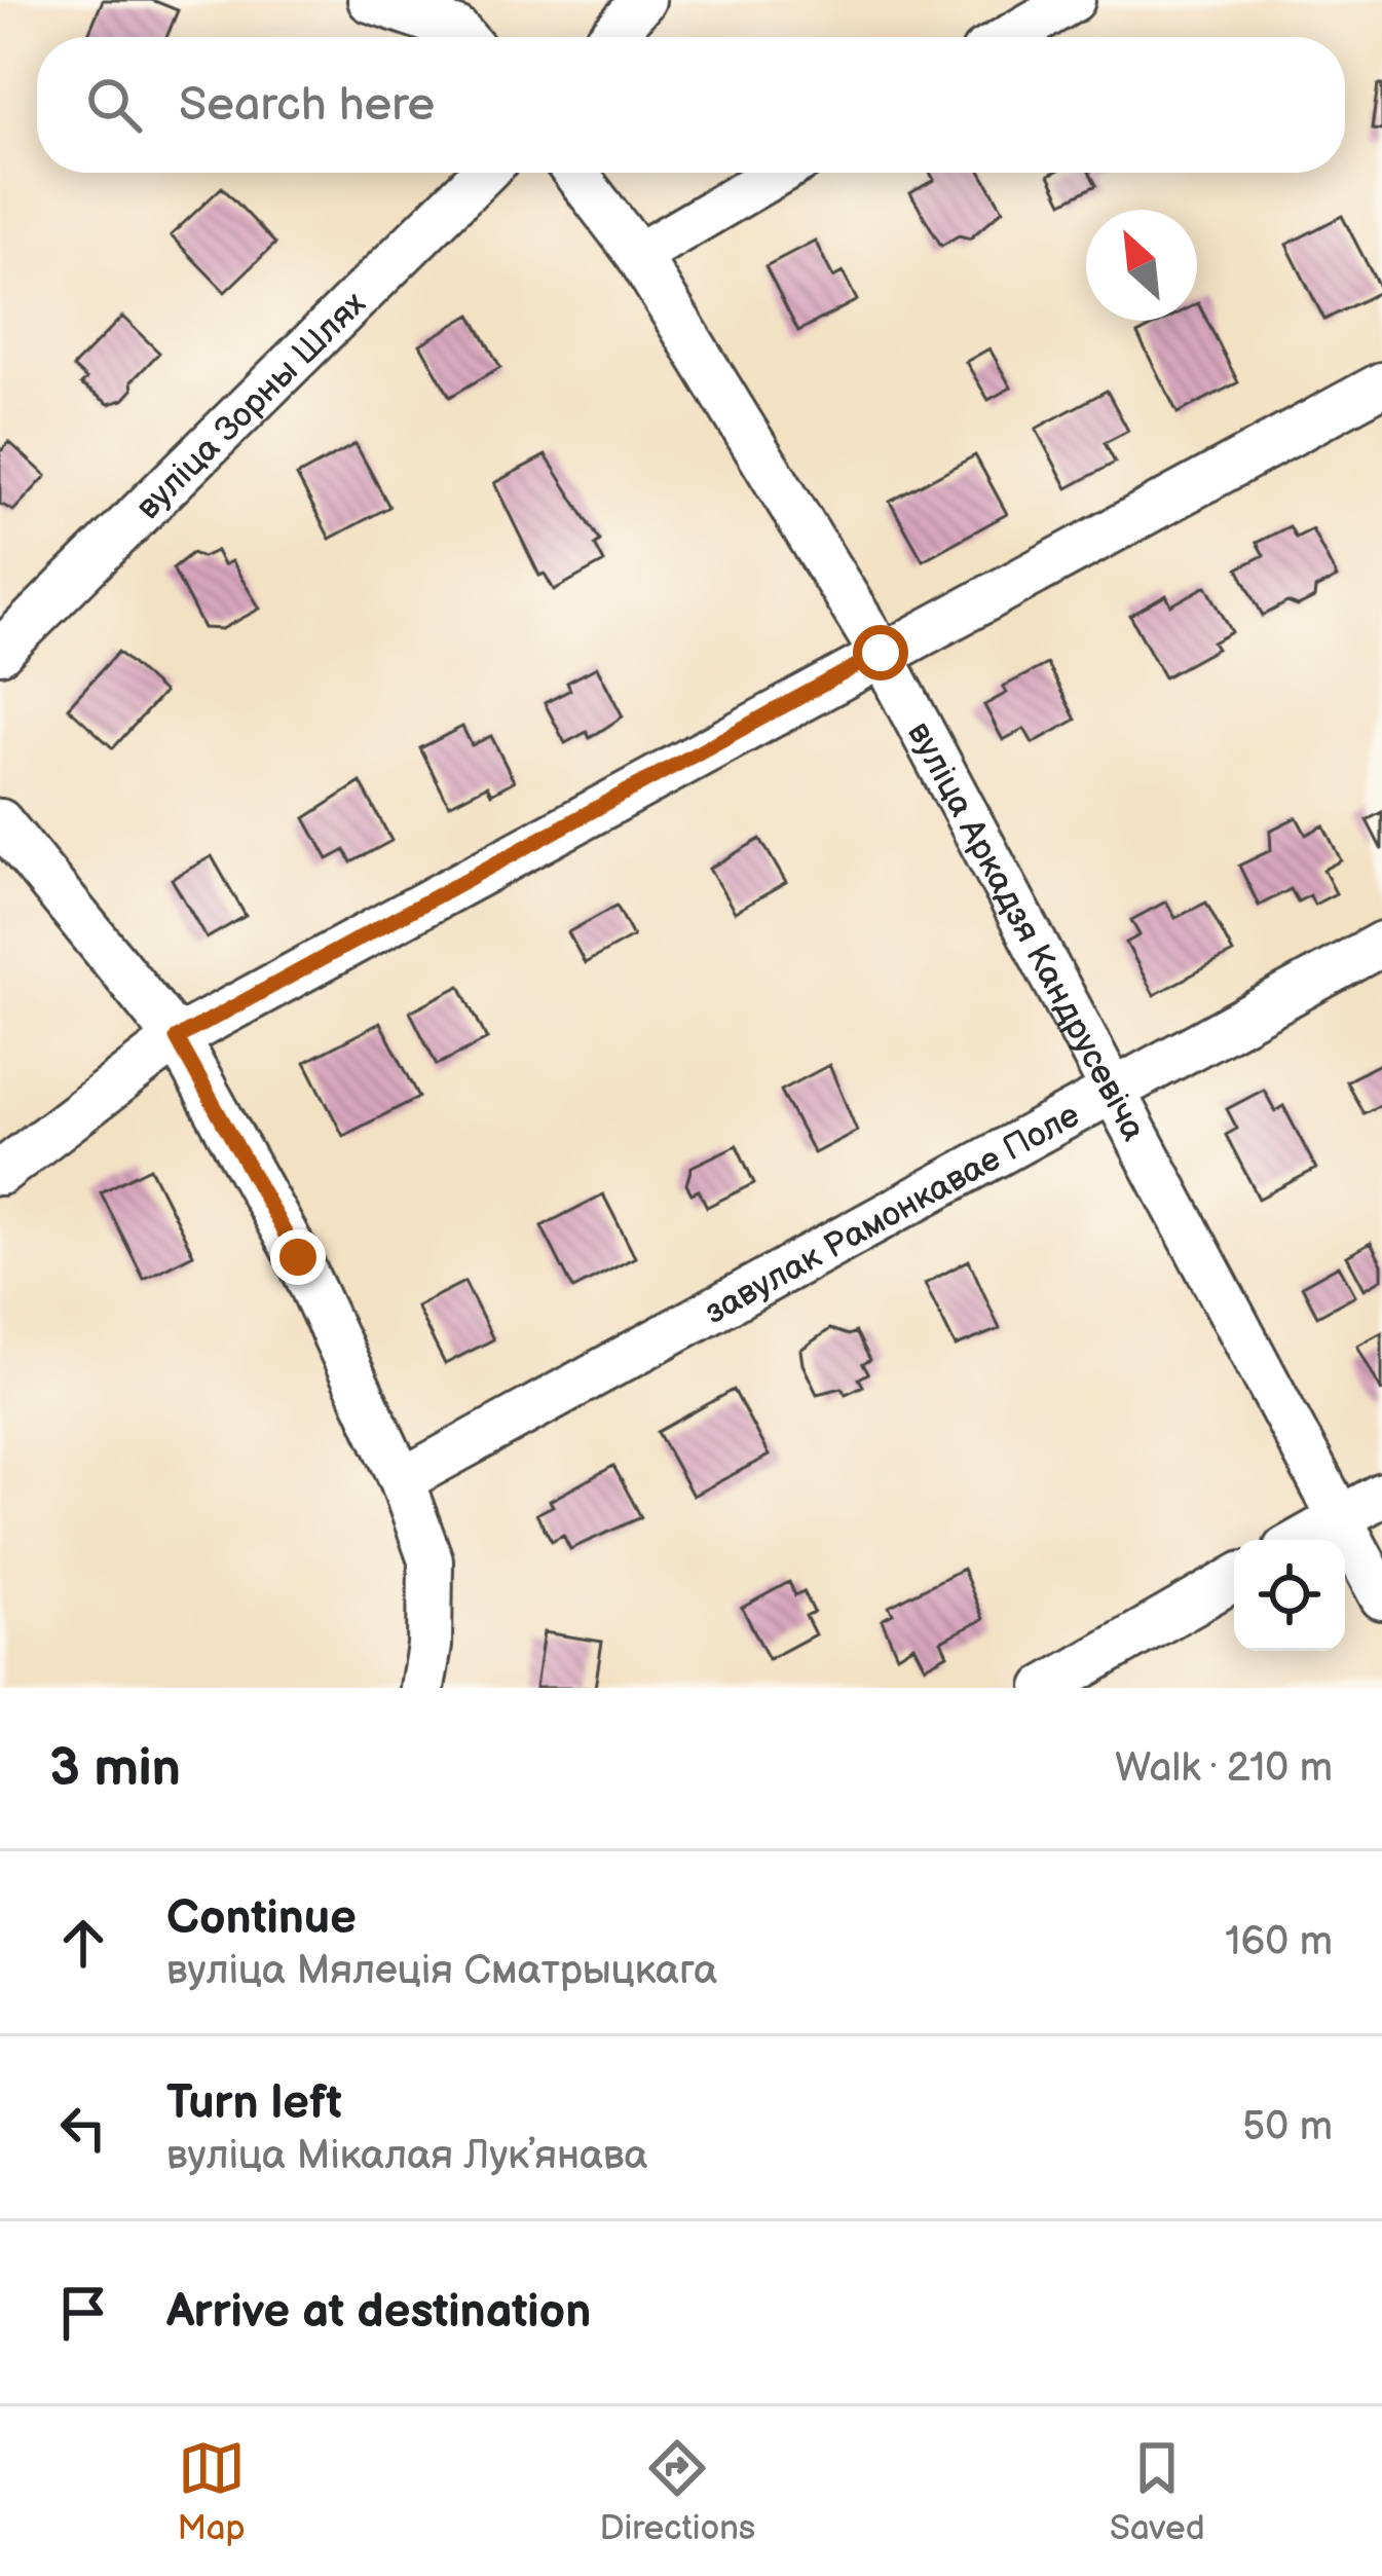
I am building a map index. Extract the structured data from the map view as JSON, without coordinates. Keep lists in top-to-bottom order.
{
  "streets": {
    "street": ["вуліца Зорны Шлях", "вуліца Аркадзя Кандрусевіча", "завулак Рамонкавае Поле"]
  },
  "crossings": [
    ["вуліца Аркадзя Кандрусевіча", "завулак Рамонкавае Поле"]
  ],
  "north": "top left",
  "page": {
    "search": "Search here",
    "heading": ["3 min", "Walk · 210 m"],
    "list": [
      ["Continue", "вуліца Мялеція Сматрыцкага", "160 m"],
      ["Turn left", "вуліца Мікалая Лукʼянава", "50 m"],
      "Arrive at destination"
    ],
    "nav": ["Map", "Directions", "Saved"]
  }
}
